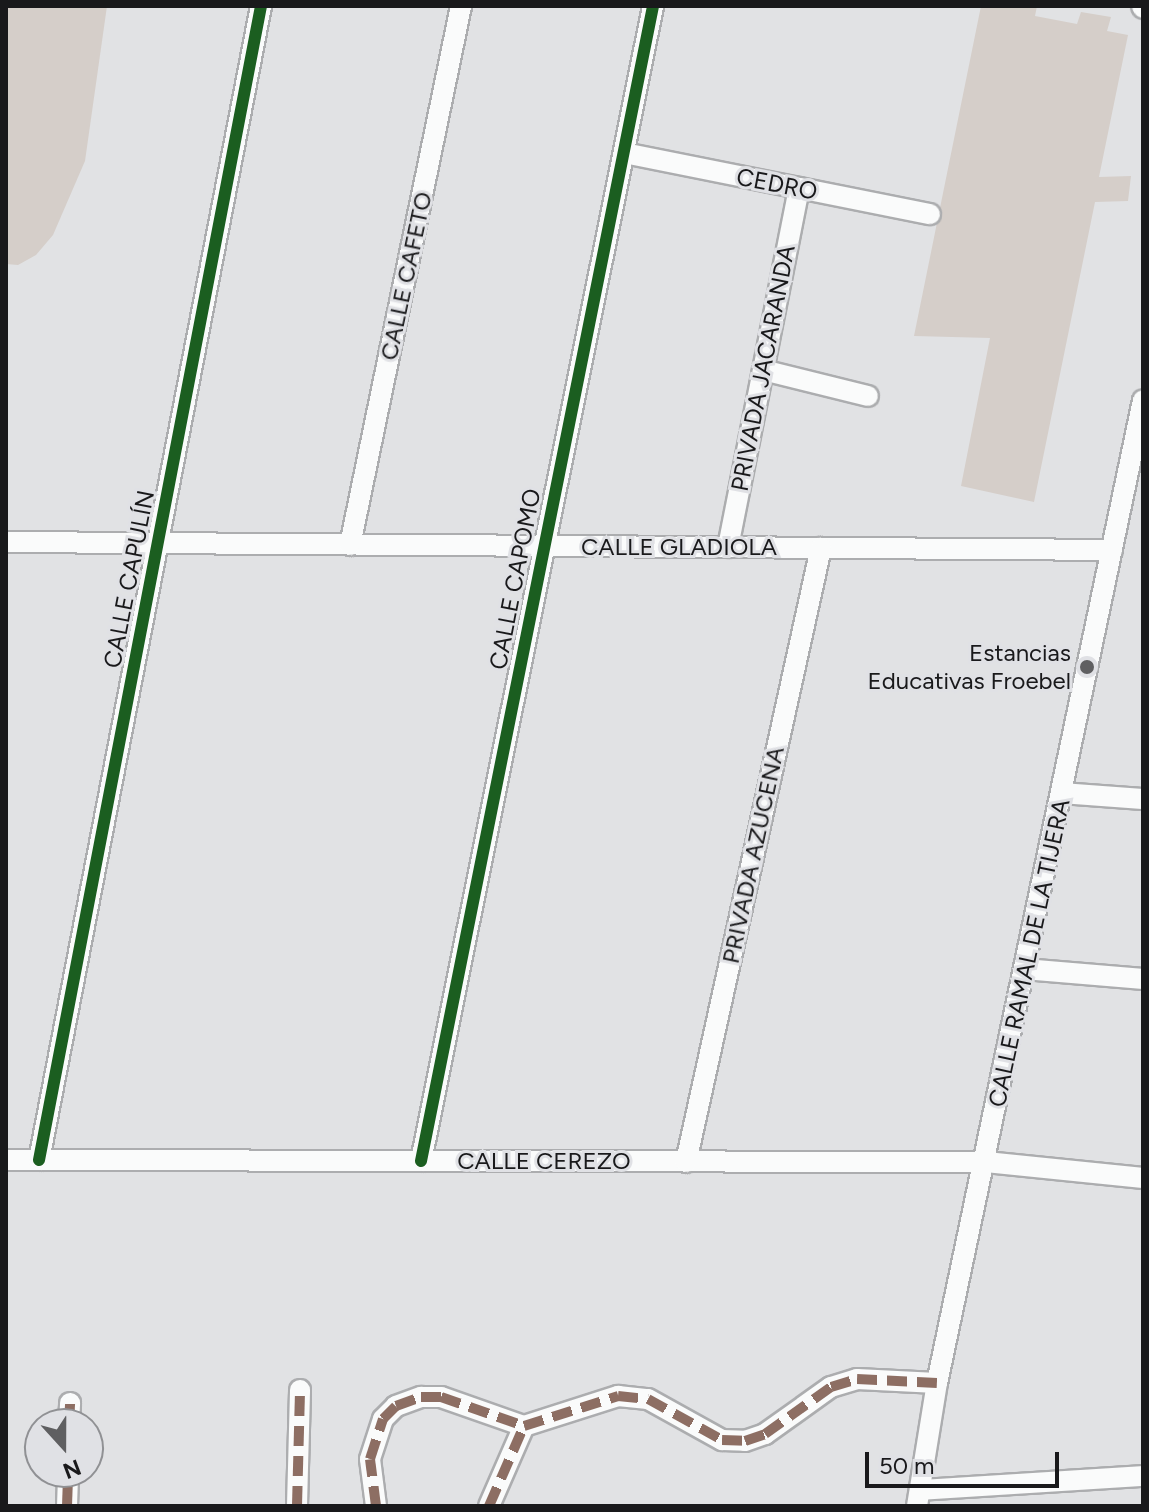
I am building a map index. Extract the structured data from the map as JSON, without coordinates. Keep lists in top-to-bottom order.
{
  "streets": {
    "street": [
      "CEDRO",
      "CALLE CAFETO",
      "PRIVADA JACARANDA",
      "CALLE GLADIOLA",
      "CALLE CAPULÍN",
      "CALLE CAPOMO",
      "PRIVADA AZUCENA",
      "CALLE RAMAL DE LA TIJERA",
      "CALLE CEREZO"
    ]
  },
  "crossings": [
    ["CEDRO", "PRIVADA JACARANDA"],
    ["CEDRO", "CALLE CAPOMO"],
    ["CALLE CAFETO", "CALLE GLADIOLA"],
    ["PRIVADA JACARANDA", "CALLE GLADIOLA"],
    ["CALLE GLADIOLA", "CALLE CAPULÍN"],
    ["CALLE GLADIOLA", "CALLE CAPOMO"],
    ["CALLE GLADIOLA", "PRIVADA AZUCENA"],
    ["CALLE GLADIOLA", "CALLE RAMAL DE LA TIJERA"],
    ["CALLE CAPULÍN", "CALLE CEREZO"],
    ["CALLE CAPOMO", "CALLE CEREZO"],
    ["PRIVADA AZUCENA", "CALLE CEREZO"],
    ["CALLE RAMAL DE LA TIJERA", "CALLE CEREZO"]
  ],
  "places": ["Estancias Educativas Froebel"],
  "scale_bar": "50 m",
  "north": "bottom"
}
